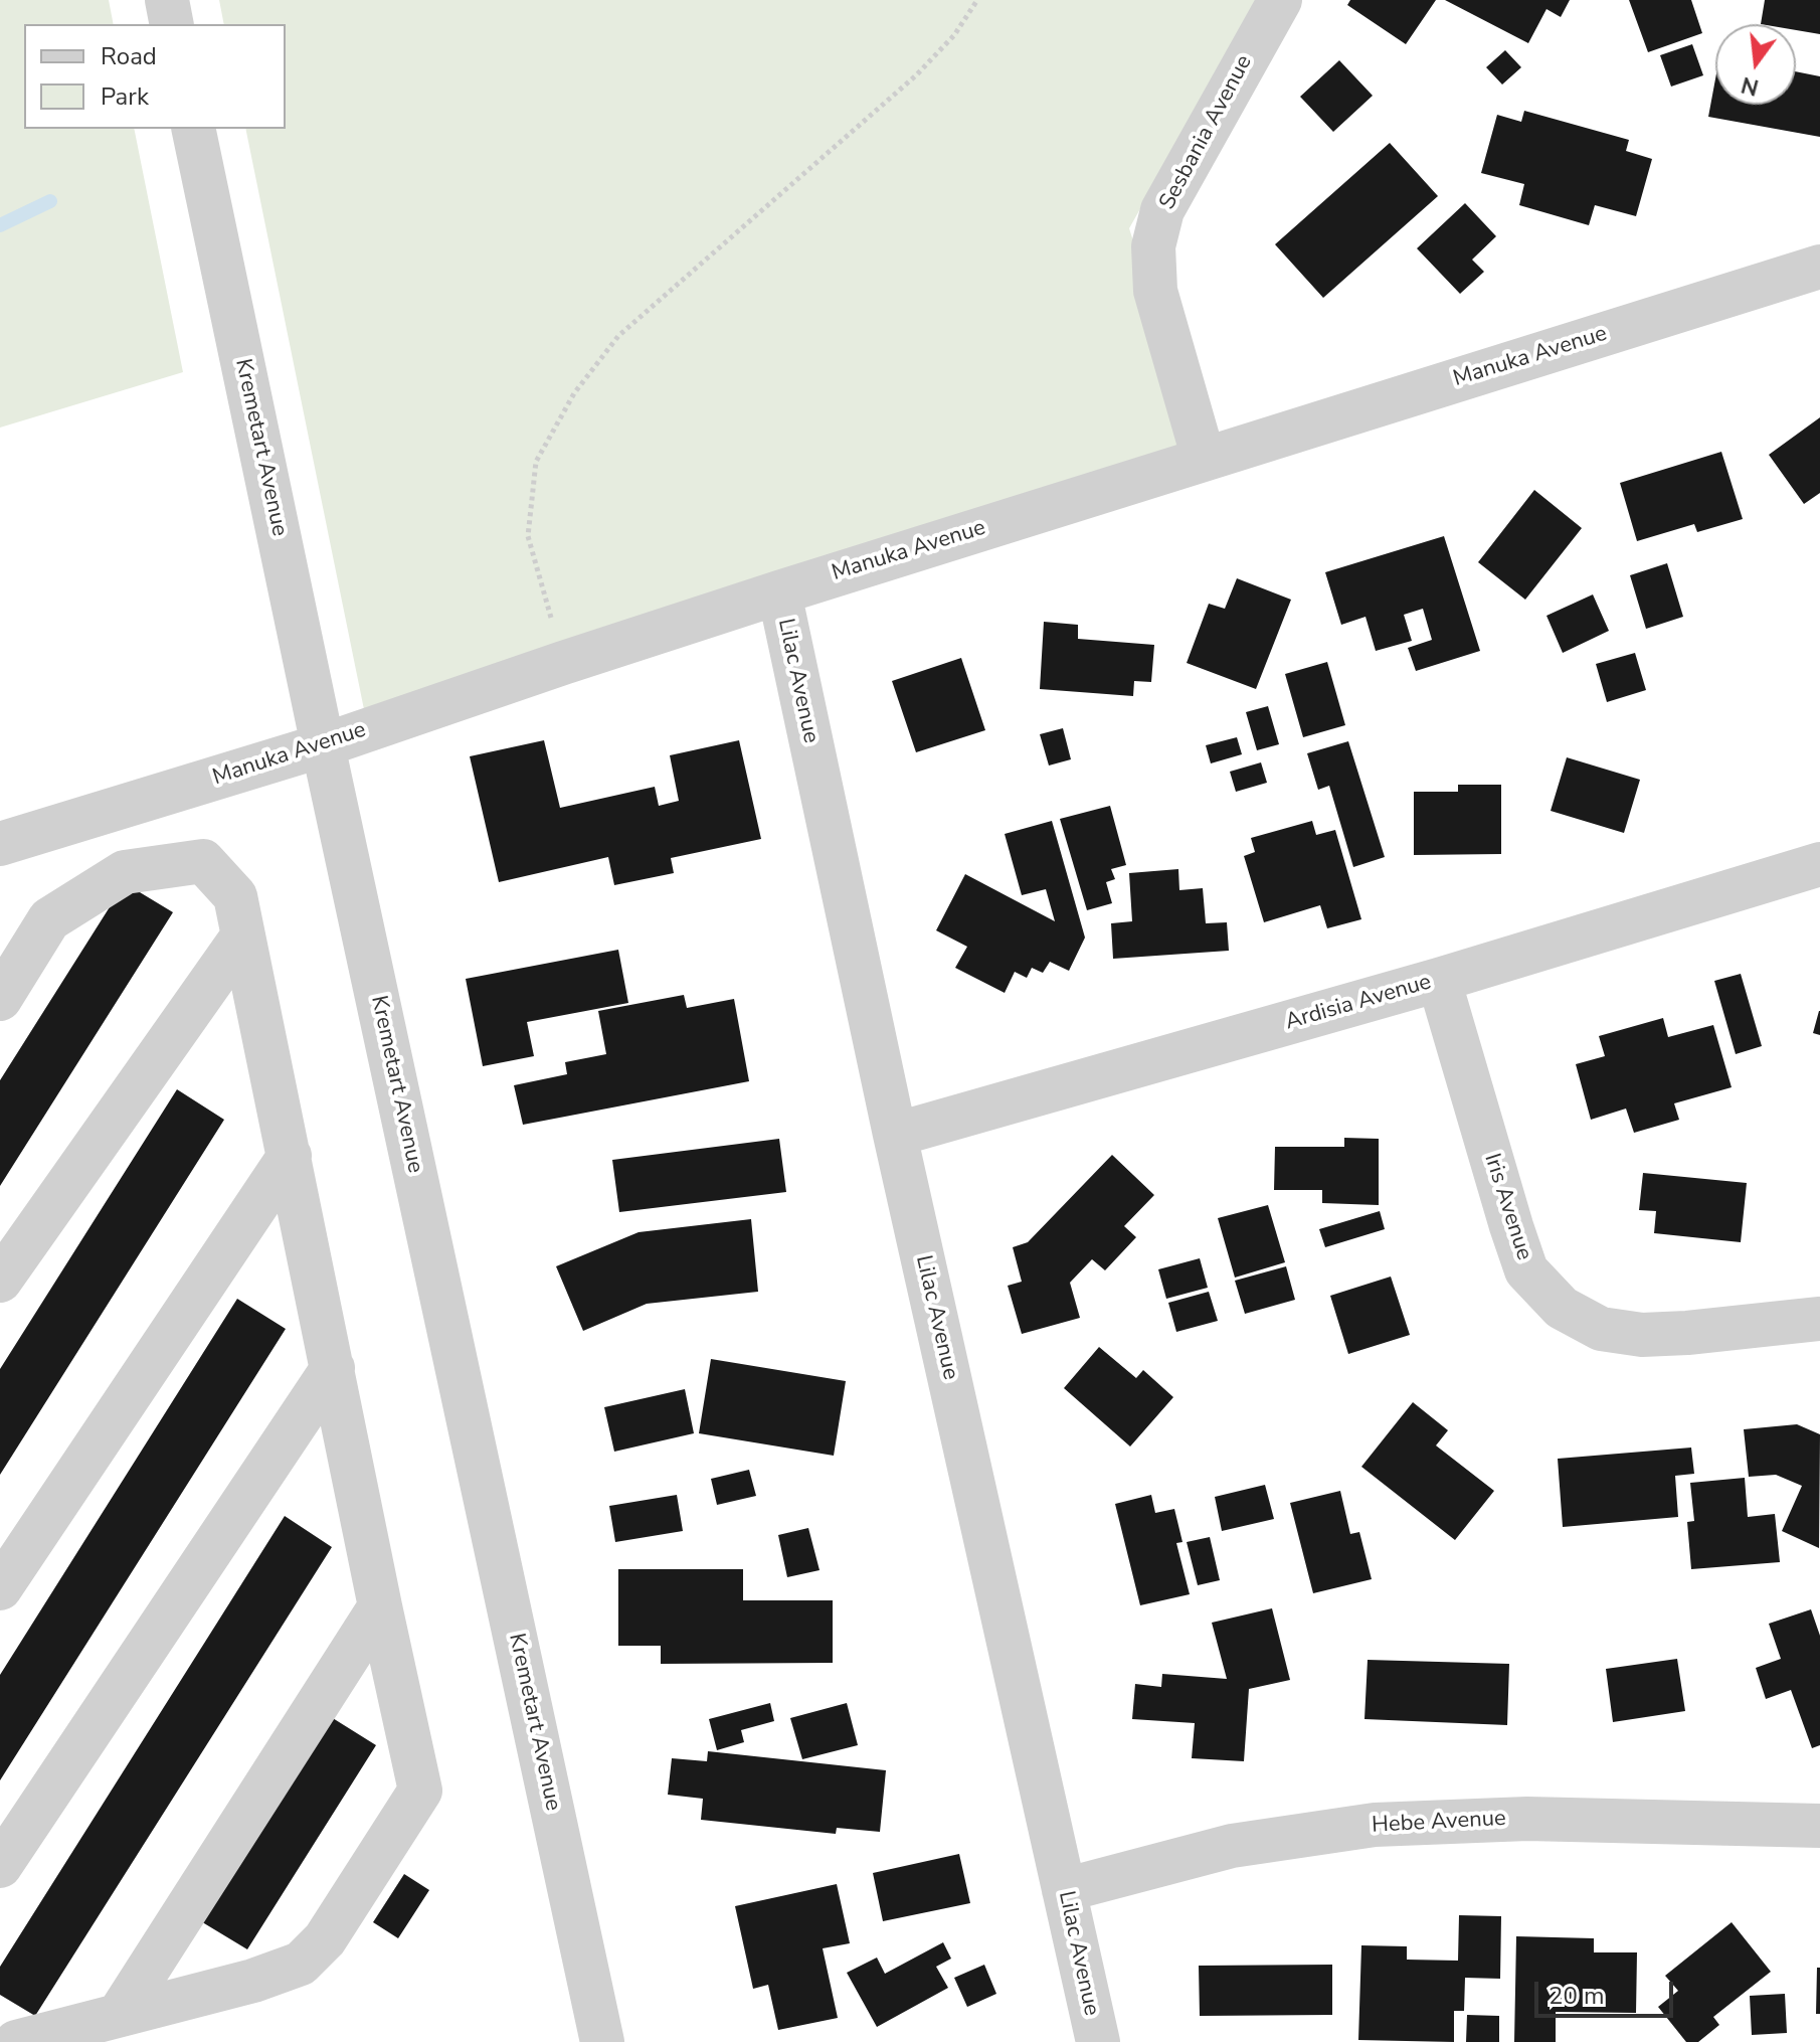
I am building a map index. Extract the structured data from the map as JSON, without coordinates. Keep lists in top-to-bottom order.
{
  "streets": {
    "street": [
      "Sesbania Avenue",
      "Manuka Avenue",
      "Kremetart Avenue",
      "Lilac Avenue",
      "Ardisia Avenue",
      "Iris Avenue",
      "Hebe Avenue"
    ]
  },
  "crossings": [
    ["Sesbania Avenue", "Manuka Avenue"],
    ["Manuka Avenue", "Kremetart Avenue"],
    ["Manuka Avenue", "Lilac Avenue"],
    ["Lilac Avenue", "Ardisia Avenue"],
    ["Lilac Avenue", "Hebe Avenue"],
    ["Ardisia Avenue", "Iris Avenue"]
  ],
  "legend": ["Road", "Park"],
  "scale_bar": "20 m",
  "north": "bottom"
}
